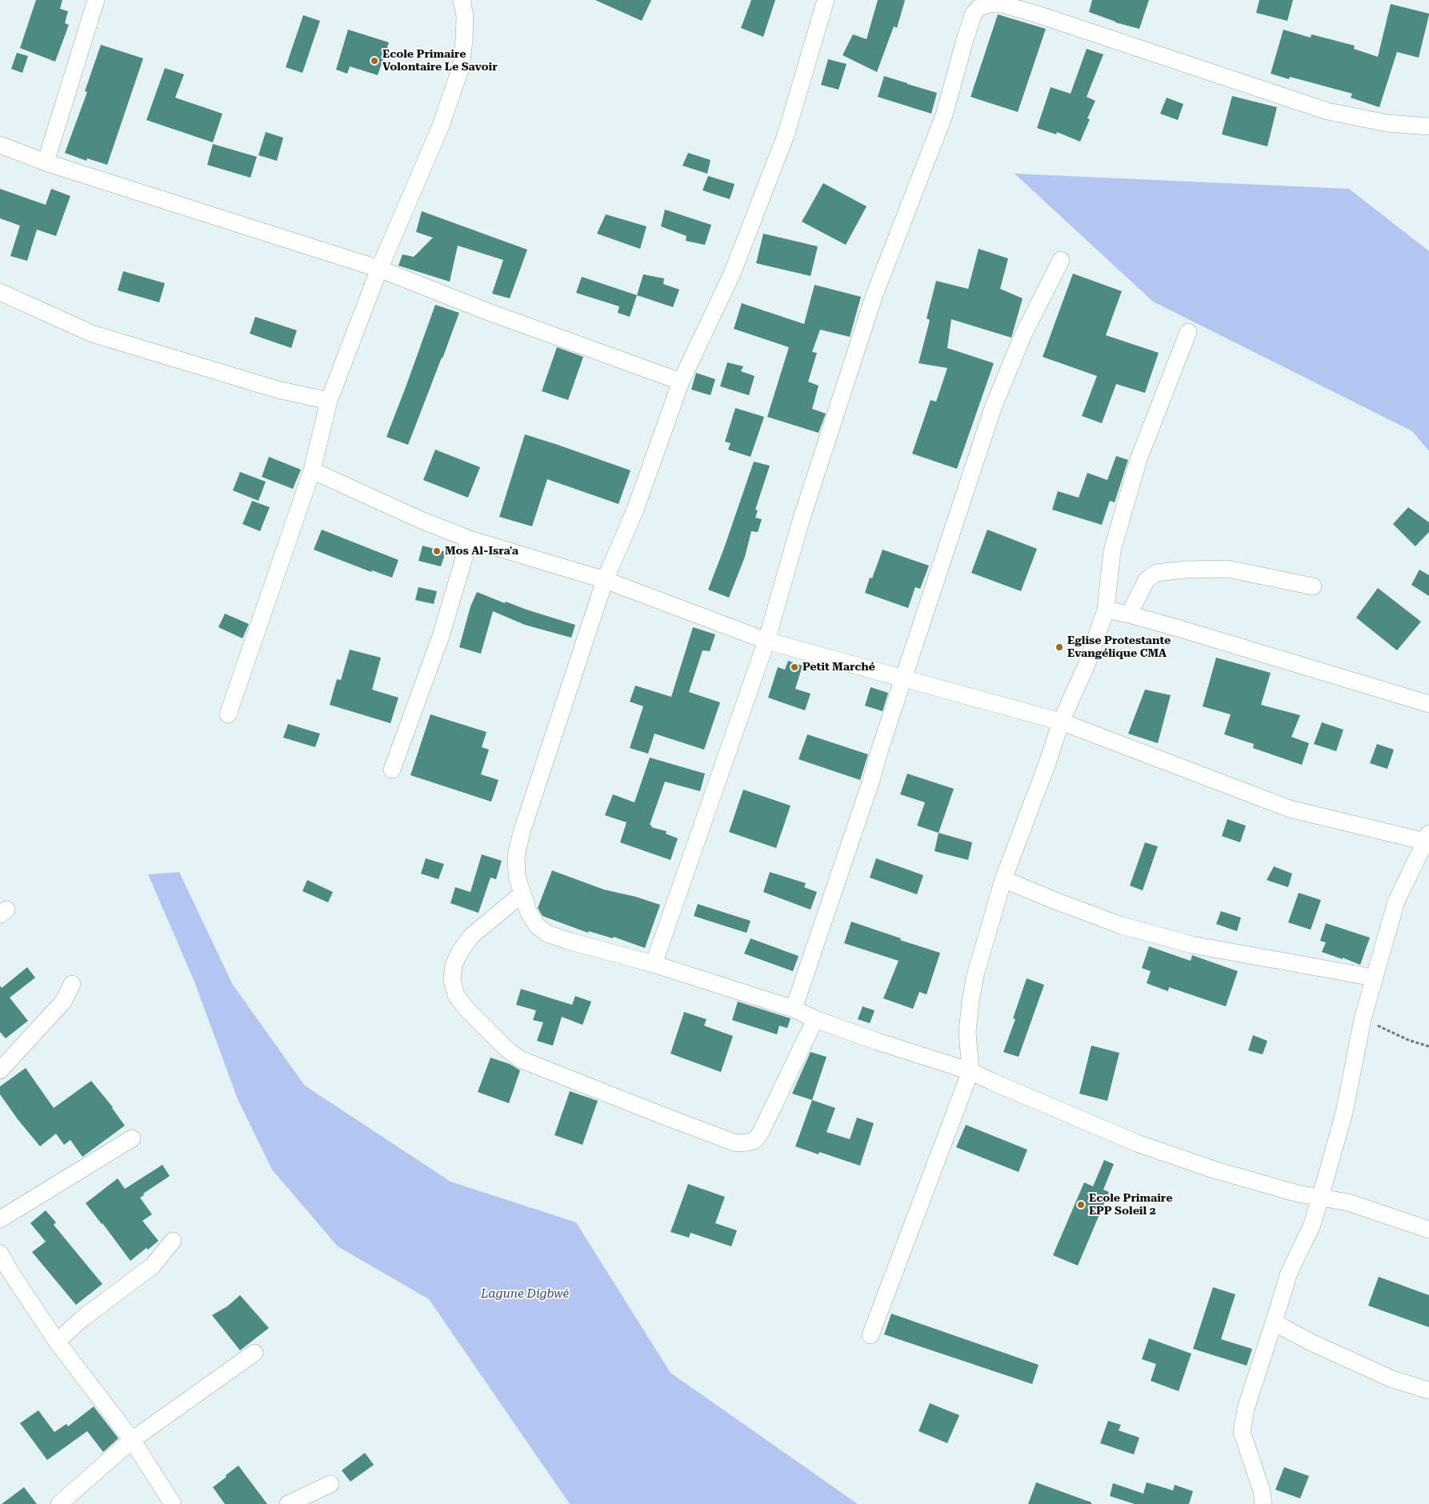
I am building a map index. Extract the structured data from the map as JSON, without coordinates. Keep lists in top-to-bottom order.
{
  "water": ["Lagune Digbwé"],
  "places": [
    "Ecole Primaire Volontaire Le Savoir",
    "Mos Al-Isra'a",
    "Eglise Protestante Evangélique CMA",
    "Petit Marché",
    "Ecole Primaire EPP Soleil 2"
  ]
}
